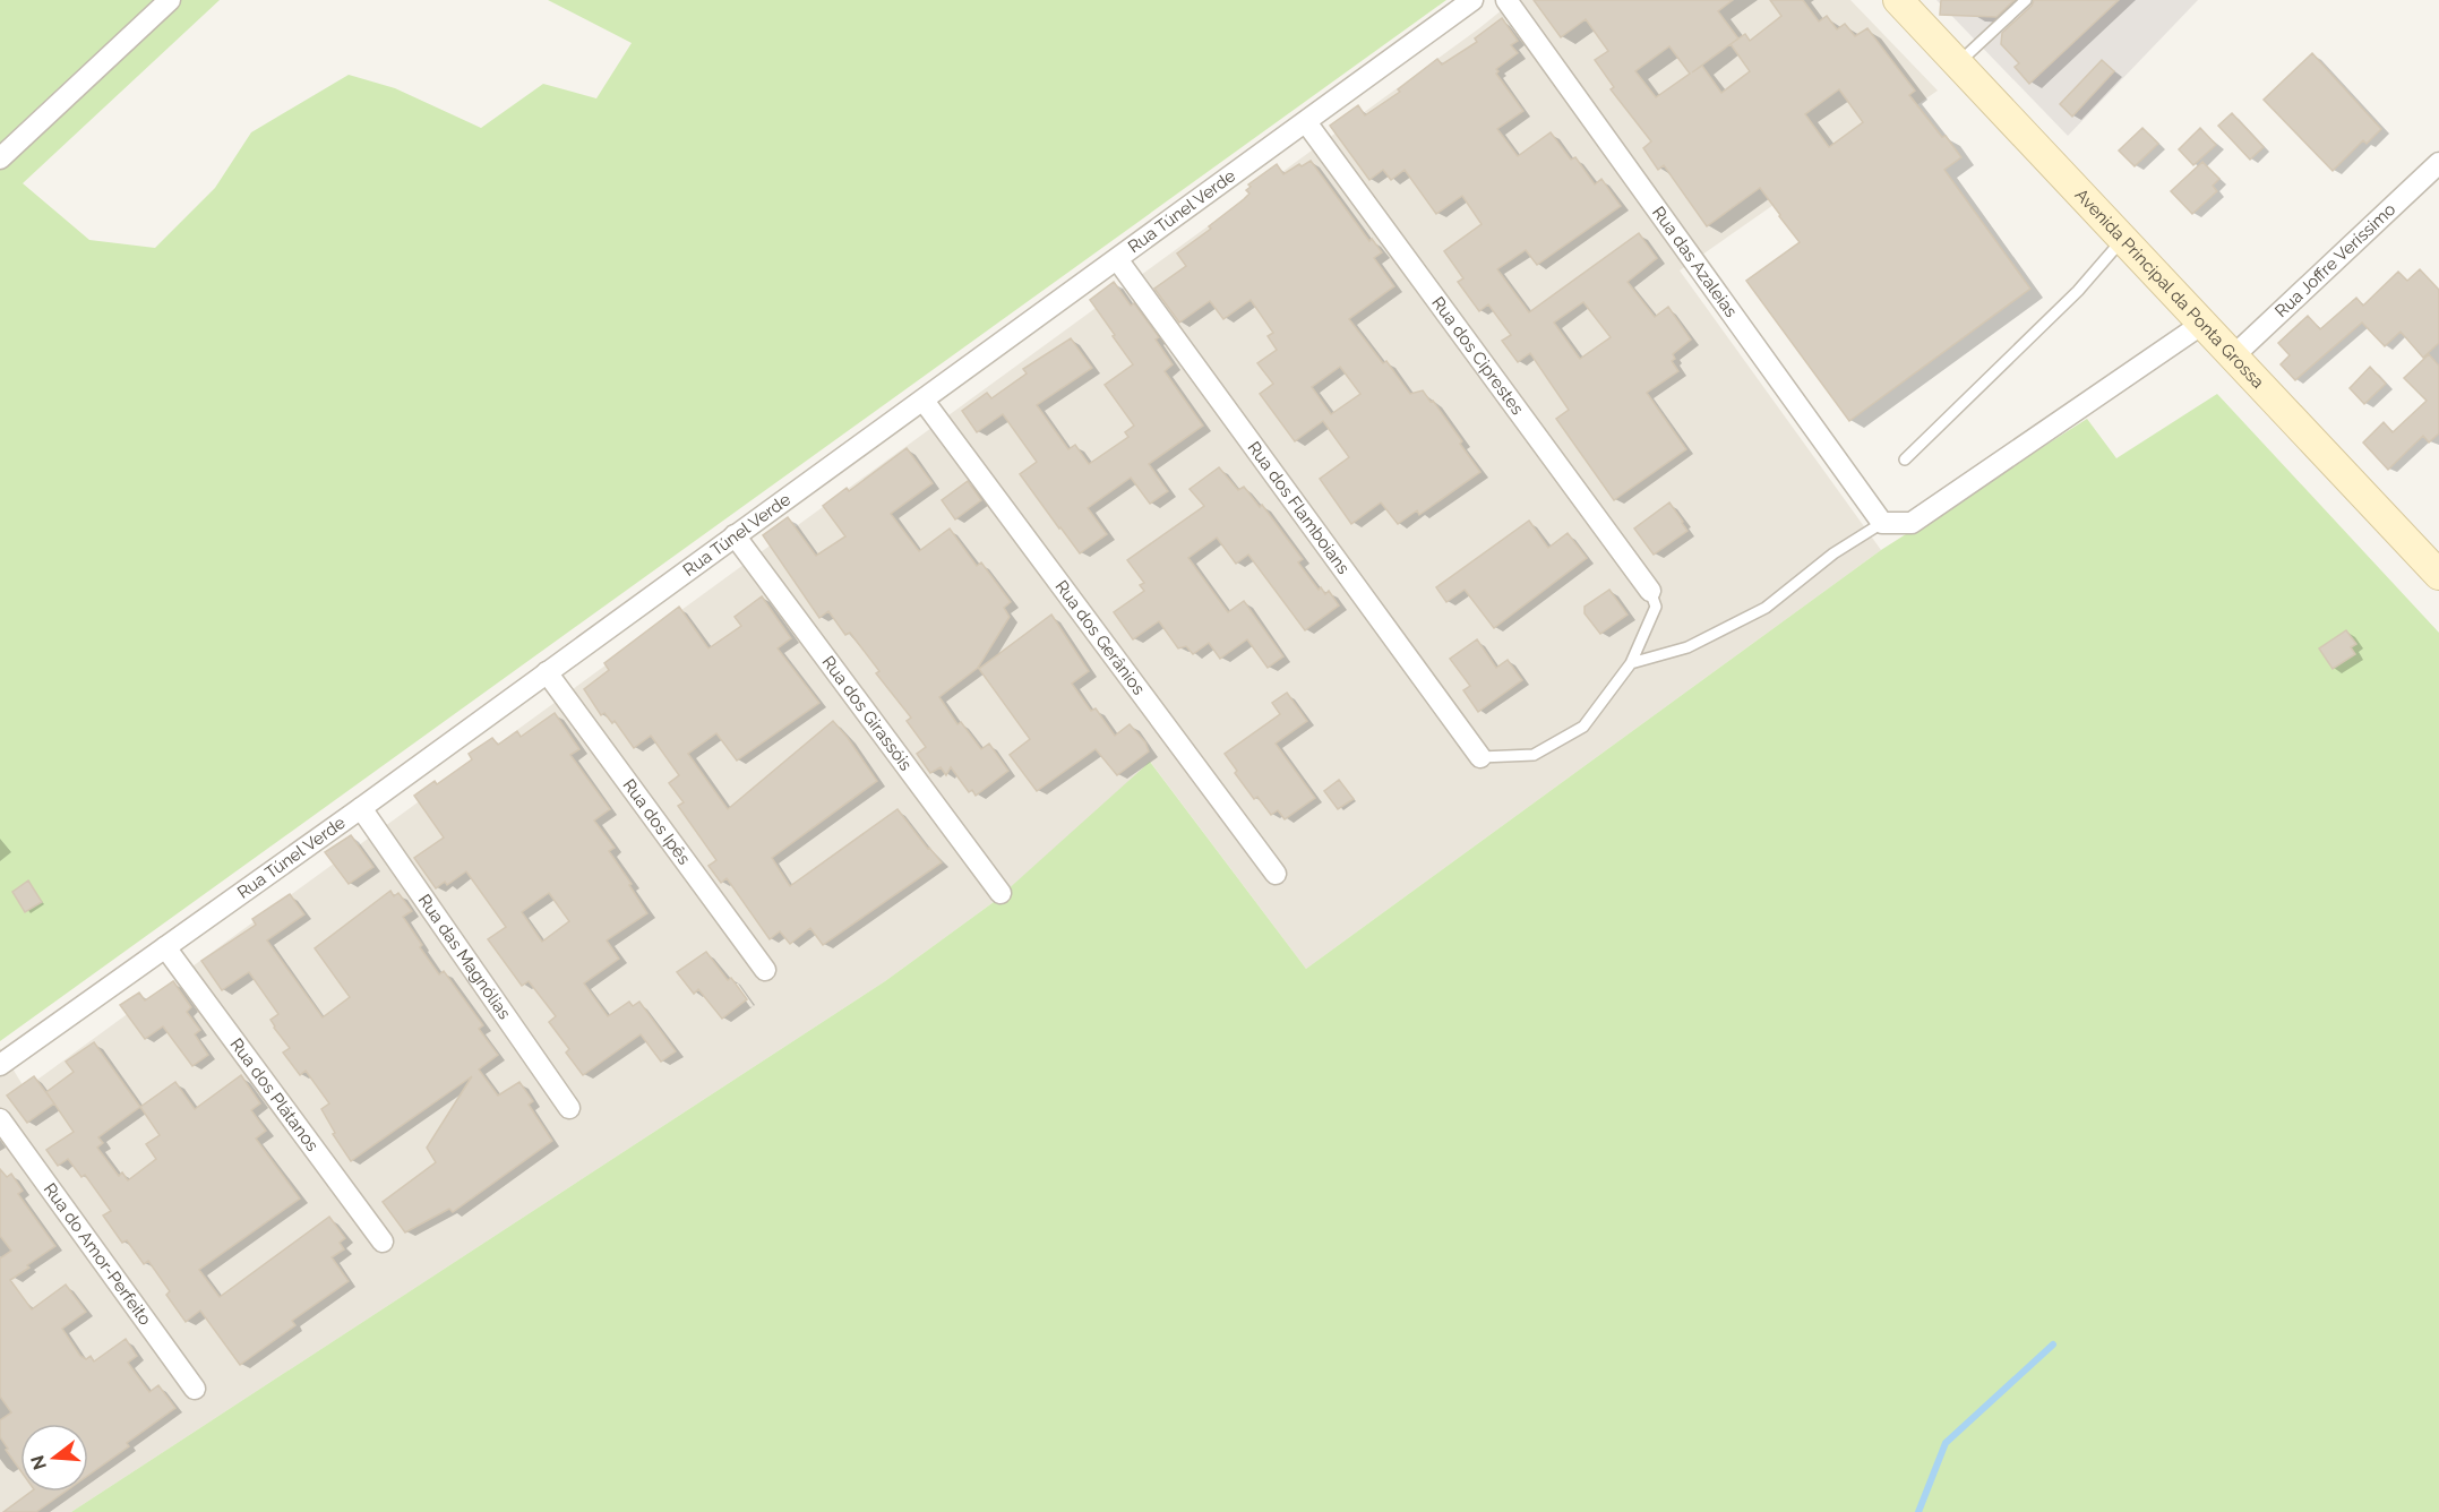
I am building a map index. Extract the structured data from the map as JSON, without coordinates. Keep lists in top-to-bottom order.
{
  "streets": {
    "main road": ["Avenida Principal da Ponta Grossa"],
    "street": [
      "Rua Túnel Verde",
      "Rua Joffre Veríssimo",
      "Rua das Azaleias",
      "Rua dos Ciprestes",
      "Rua dos Flamboians",
      "Rua dos Gerânios",
      "Rua dos Girassóis",
      "Rua dos Ipês",
      "Rua das Magnólias",
      "Rua dos Plátanos",
      "Rua do Amor-Perfeito"
    ]
  },
  "crossings": [
    ["Rua Túnel Verde", "Rua dos Ciprestes"],
    ["Rua Túnel Verde", "Rua dos Flamboians"],
    ["Rua Túnel Verde", "Rua dos Gerânios"],
    ["Rua Túnel Verde", "Rua dos Girassóis"],
    ["Rua Túnel Verde", "Rua dos Ipês"],
    ["Rua Túnel Verde", "Rua das Magnólias"],
    ["Rua Túnel Verde", "Rua dos Plátanos"],
    ["Rua Joffre Veríssimo", "Avenida Principal da Ponta Grossa"]
  ],
  "north": "left"
}
